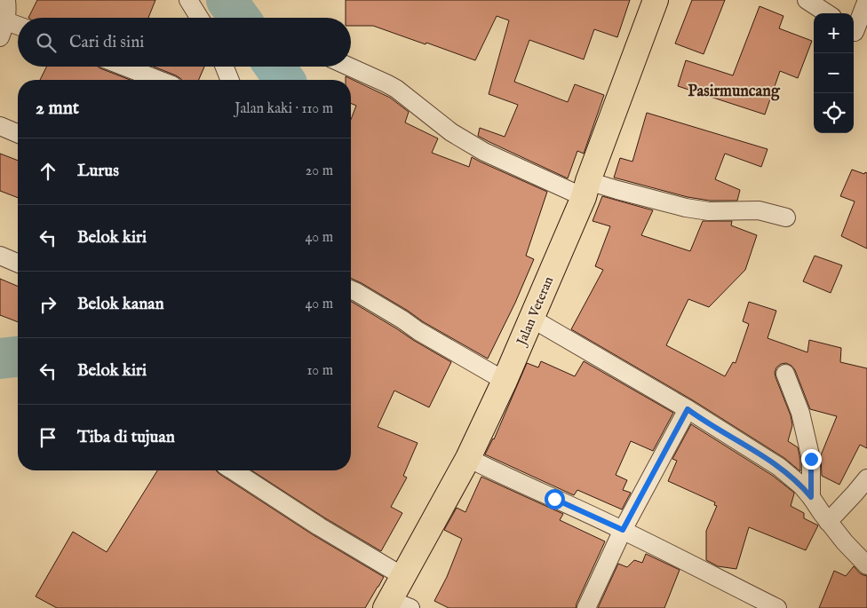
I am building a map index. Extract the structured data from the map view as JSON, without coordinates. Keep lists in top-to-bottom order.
{
  "streets": {
    "highway": ["Jalan Veteran"]
  },
  "districts": ["Pasirmuncang"],
  "page": {
    "map_buttons": ["+", "−"],
    "search": "Cari di sini",
    "heading": ["2 mnt", "Jalan kaki · 110 m"],
    "list": [
      ["Lurus", "20 m"],
      ["Belok kiri", "40 m"],
      ["Belok kanan", "40 m"],
      ["Belok kiri", "10 m"],
      "Tiba di tujuan"
    ]
  }
}
